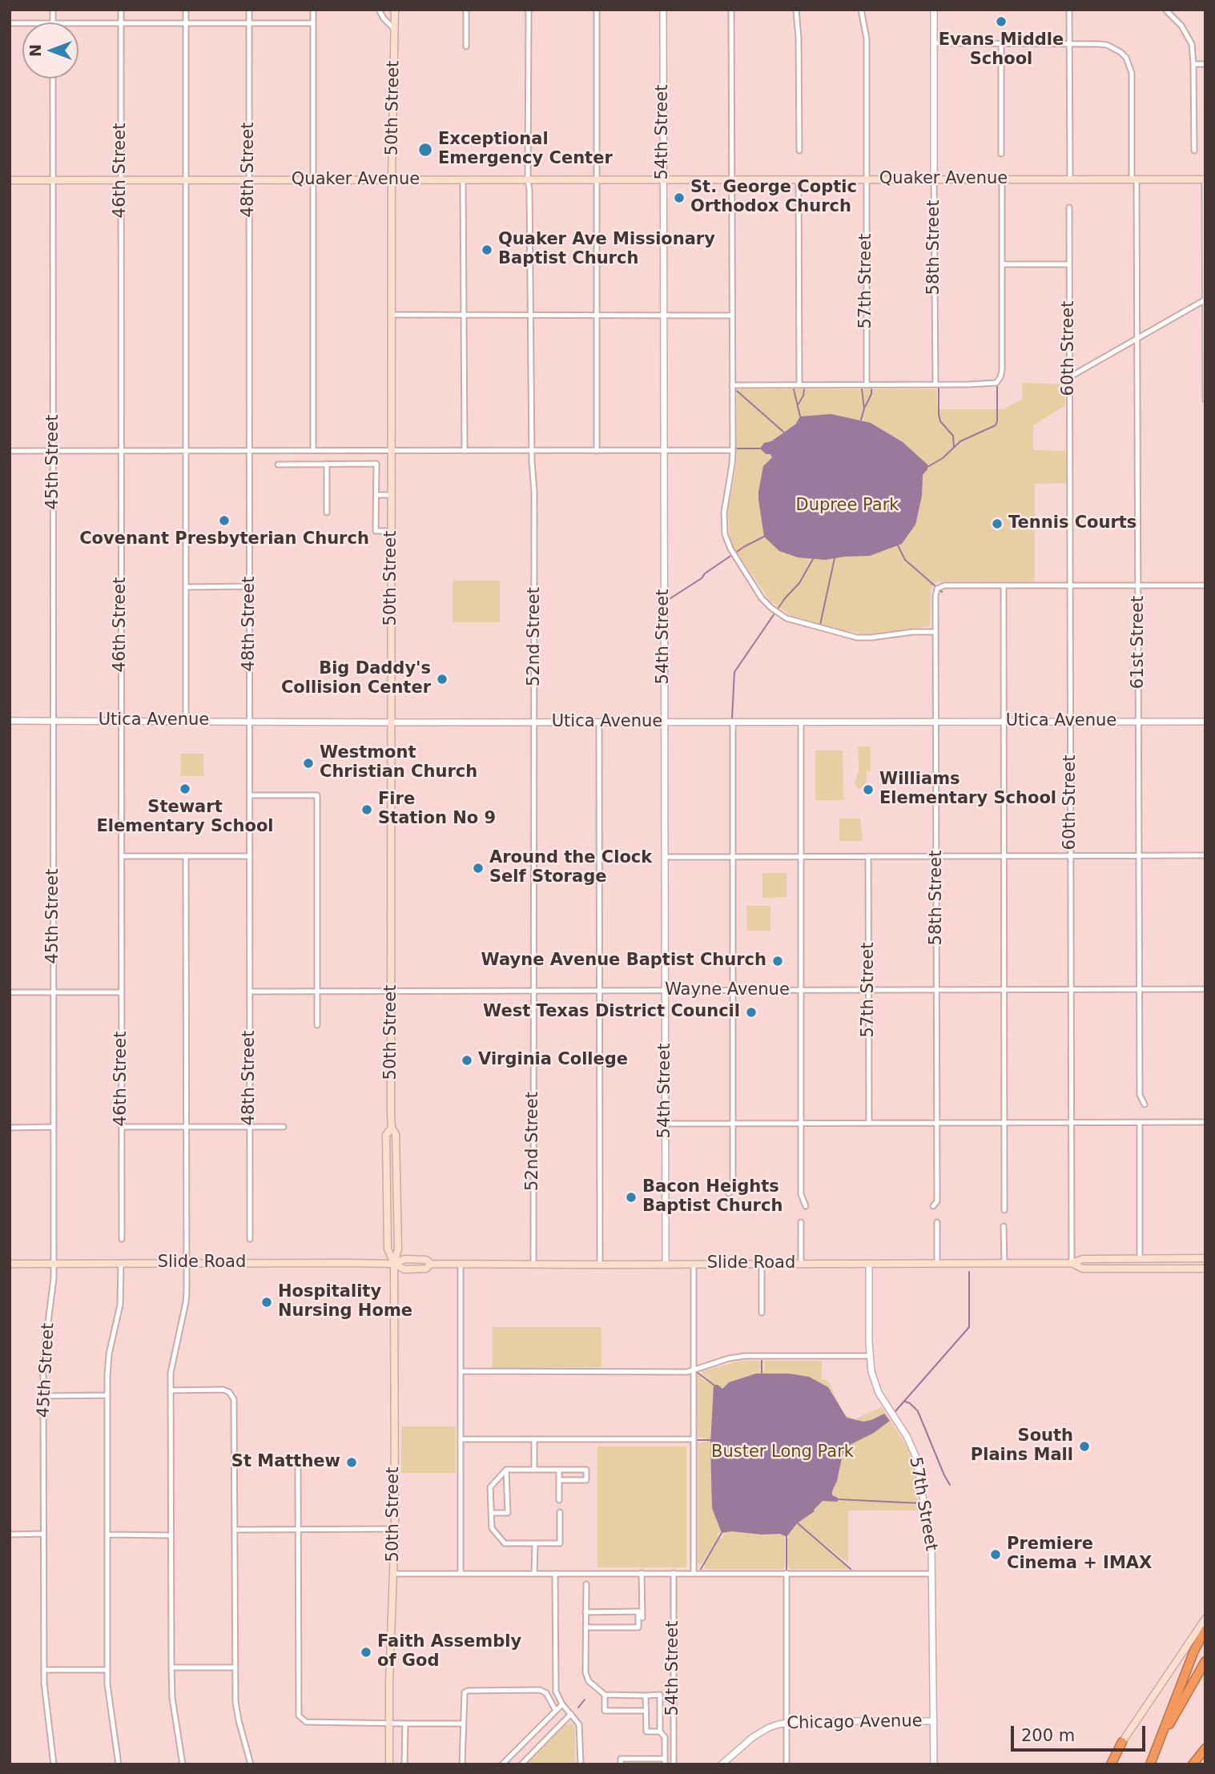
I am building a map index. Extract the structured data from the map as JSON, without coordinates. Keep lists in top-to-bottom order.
{
  "streets": {
    "main road": ["50th Street", "Quaker Avenue", "Slide Road"],
    "street": [
      "54th Street",
      "48th Street",
      "46th Street",
      "58th Street",
      "57th Street",
      "60th Street",
      "45th Street",
      "52nd Street",
      "61st Street",
      "Utica Avenue",
      "Wayne Avenue",
      "Chicago Avenue"
    ]
  },
  "crossings": [
    ["50th Street", "Quaker Avenue"],
    ["50th Street", "Utica Avenue"],
    ["50th Street", "Wayne Avenue"],
    ["50th Street", "Slide Road"],
    ["54th Street", "Quaker Avenue"],
    ["54th Street", "Utica Avenue"],
    ["54th Street", "Wayne Avenue"],
    ["54th Street", "Slide Road"],
    ["48th Street", "Quaker Avenue"],
    ["48th Street", "Utica Avenue"],
    ["48th Street", "Wayne Avenue"],
    ["46th Street", "Quaker Avenue"],
    ["46th Street", "Utica Avenue"],
    ["Quaker Avenue", "58th Street"],
    ["Quaker Avenue", "57th Street"],
    ["Quaker Avenue", "45th Street"],
    ["Quaker Avenue", "52nd Street"],
    ["Quaker Avenue", "61st Street"],
    ["58th Street", "Utica Avenue"],
    ["58th Street", "Wayne Avenue"],
    ["57th Street", "Wayne Avenue"],
    ["57th Street", "Slide Road"],
    ["57th Street", "Chicago Avenue"],
    ["60th Street", "Utica Avenue"],
    ["60th Street", "Wayne Avenue"],
    ["60th Street", "Slide Road"],
    ["45th Street", "Utica Avenue"],
    ["45th Street", "Slide Road"],
    ["52nd Street", "Utica Avenue"],
    ["52nd Street", "Wayne Avenue"],
    ["52nd Street", "Slide Road"],
    ["61st Street", "Utica Avenue"],
    ["61st Street", "Wayne Avenue"]
  ],
  "parks": ["Dupree Park", "Buster Long Park"],
  "places": [
    "Evans Middle School",
    "Exceptional Emergency Center",
    "St. George Coptic Orthodox Church",
    "Quaker Ave Missionary Baptist Church",
    "Covenant Presbyterian Church",
    "Tennis Courts",
    "Big Daddy's Collision Center",
    "Westmont Christian Church",
    "Stewart Elementary School",
    "Williams Elementary School",
    "Fire Station No 9",
    "Around the Clock Self Storage",
    "Wayne Avenue Baptist Church",
    "West Texas District Council",
    "Virginia College",
    "Bacon Heights Baptist Church",
    "Hospitality Nursing Home",
    "South Plains Mall",
    "St Matthew",
    "Premiere Cinema + IMAX",
    "Faith Assembly of God"
  ],
  "scale_bar": "200 m",
  "north": "left"
}
